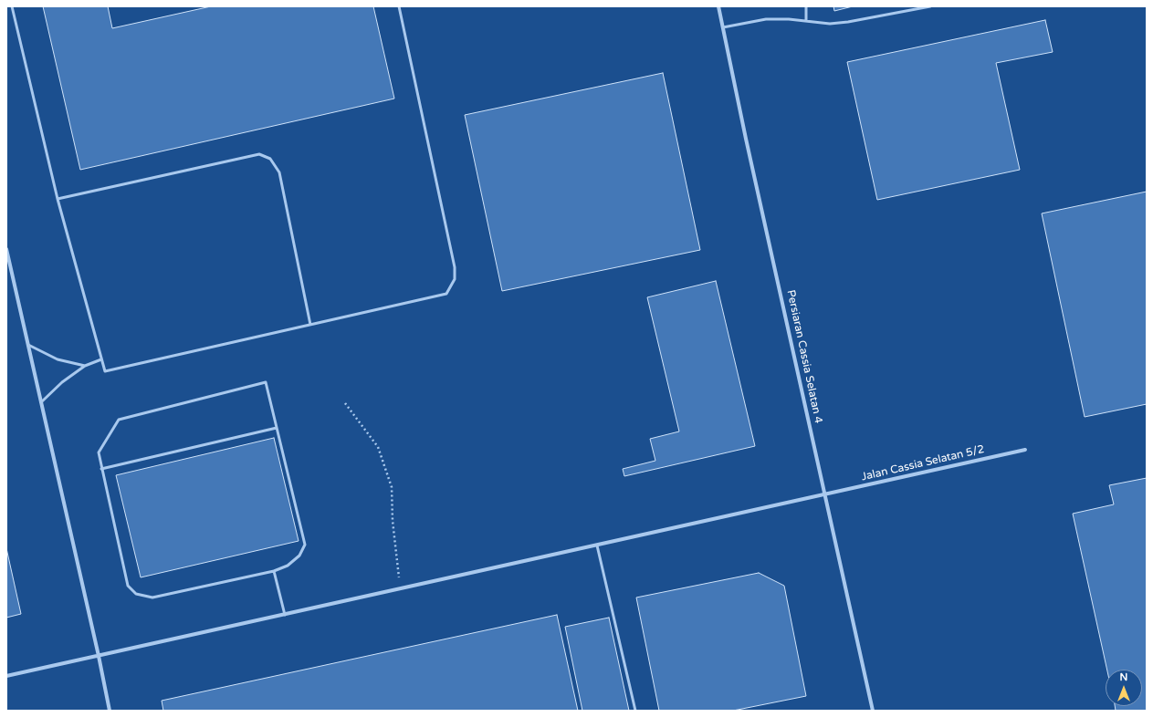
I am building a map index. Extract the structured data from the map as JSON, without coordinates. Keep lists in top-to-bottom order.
{
  "streets": {
    "street": ["Persiaran Cassia Selatan 4", "Jalan Cassia Selatan 5/2"]
  },
  "crossings": [
    ["Persiaran Cassia Selatan 4", "Jalan Cassia Selatan 5/2"]
  ],
  "north": "top"
}
